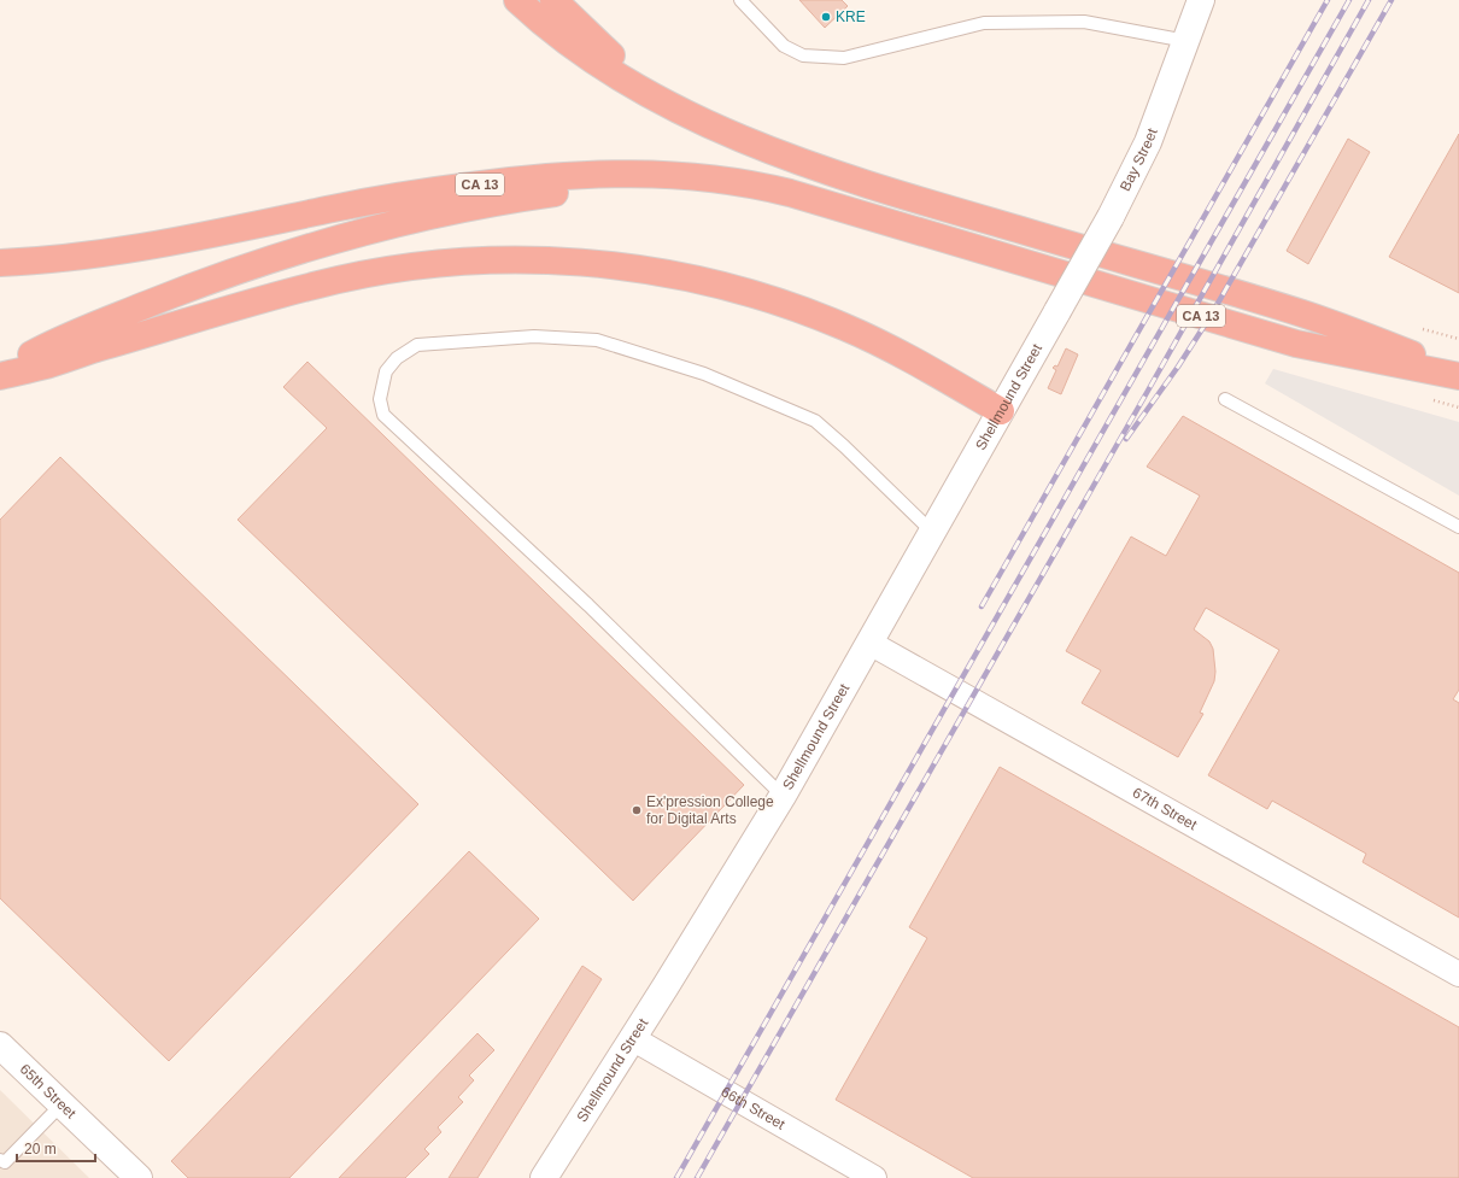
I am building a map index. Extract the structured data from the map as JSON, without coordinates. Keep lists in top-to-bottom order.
{
  "streets": {
    "highway": ["CA 13"],
    "street": [
      "Bay Street",
      "Shellmound Street",
      "67th Street",
      "65th Street",
      "66th Street"
    ]
  },
  "crossings": [
    ["Bay Street", "Shellmound Street"],
    ["Shellmound Street", "67th Street"],
    ["Shellmound Street", "66th Street"]
  ],
  "places": ["KRE", "Ex'pression College for Digital Arts"],
  "scale_bar": "20 m"
}
